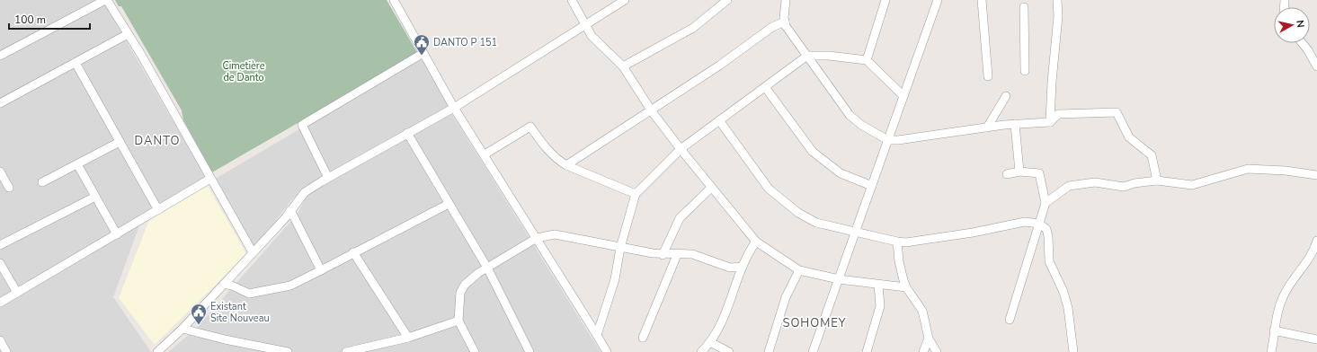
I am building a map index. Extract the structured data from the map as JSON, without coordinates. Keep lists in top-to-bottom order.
{
  "districts": ["DANTO", "SOHOMEY"],
  "parks": ["Cimetière de Danto"],
  "places": {
    "public building": ["DANTO P 151", "Existant Site Nouveau"]
  },
  "scale_bar": "100 m",
  "north": "right"
}
